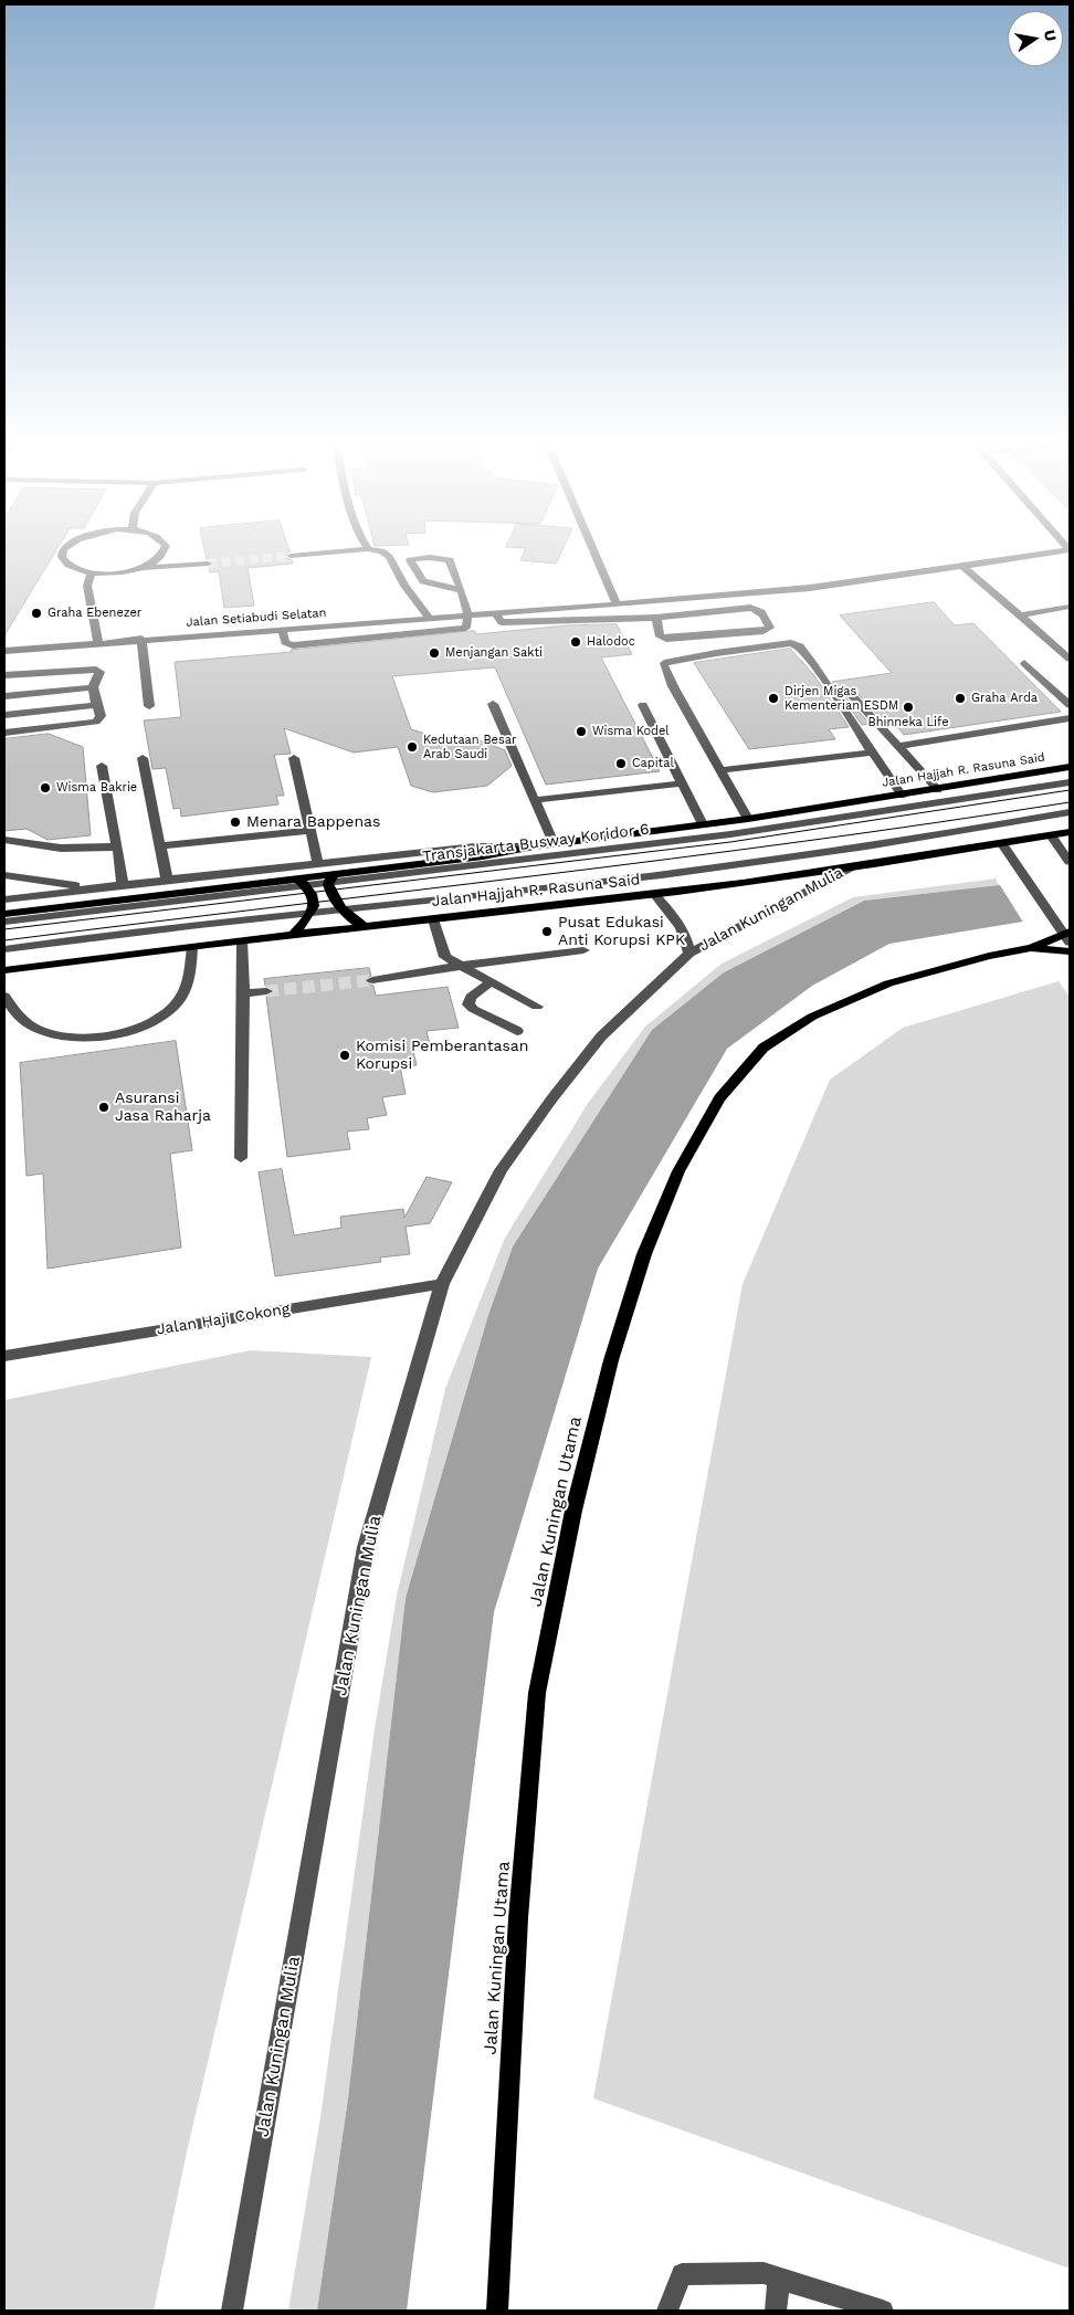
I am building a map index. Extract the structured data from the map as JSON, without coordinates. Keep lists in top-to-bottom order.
{
  "streets": {
    "main road": ["Jalan Hajjah R. Rasuna Said", "Jalan Kuningan Utama"],
    "street": [
      "Jalan Setiabudi Selatan",
      "Transjakarta Busway Koridor 6",
      "Jalan Kuningan Mulia",
      "Jalan Haji Cokong"
    ]
  },
  "crossings": [
    ["Jalan Hajjah R. Rasuna Said", "Transjakarta Busway Koridor 6"],
    ["Jalan Hajjah R. Rasuna Said", "Jalan Kuningan Mulia"],
    ["Jalan Kuningan Mulia", "Jalan Haji Cokong"]
  ],
  "places": [
    "Graha Ebenezer",
    "Halodoc",
    "Menjangan Sakti",
    "Dirjen Migas Kementerian ESDM",
    "Graha Arda",
    "Bhinneka Life",
    "Wisma Kodel",
    "Kedutaan Besar Arab Saudi",
    "Capital",
    "Wisma Bakrie",
    "Menara Bappenas",
    "Pusat Edukasi Anti Korupsi KPK",
    "Komisi Pemberantasan Korupsi",
    "Asuransi Jasa Raharja"
  ],
  "north": "right"
}
